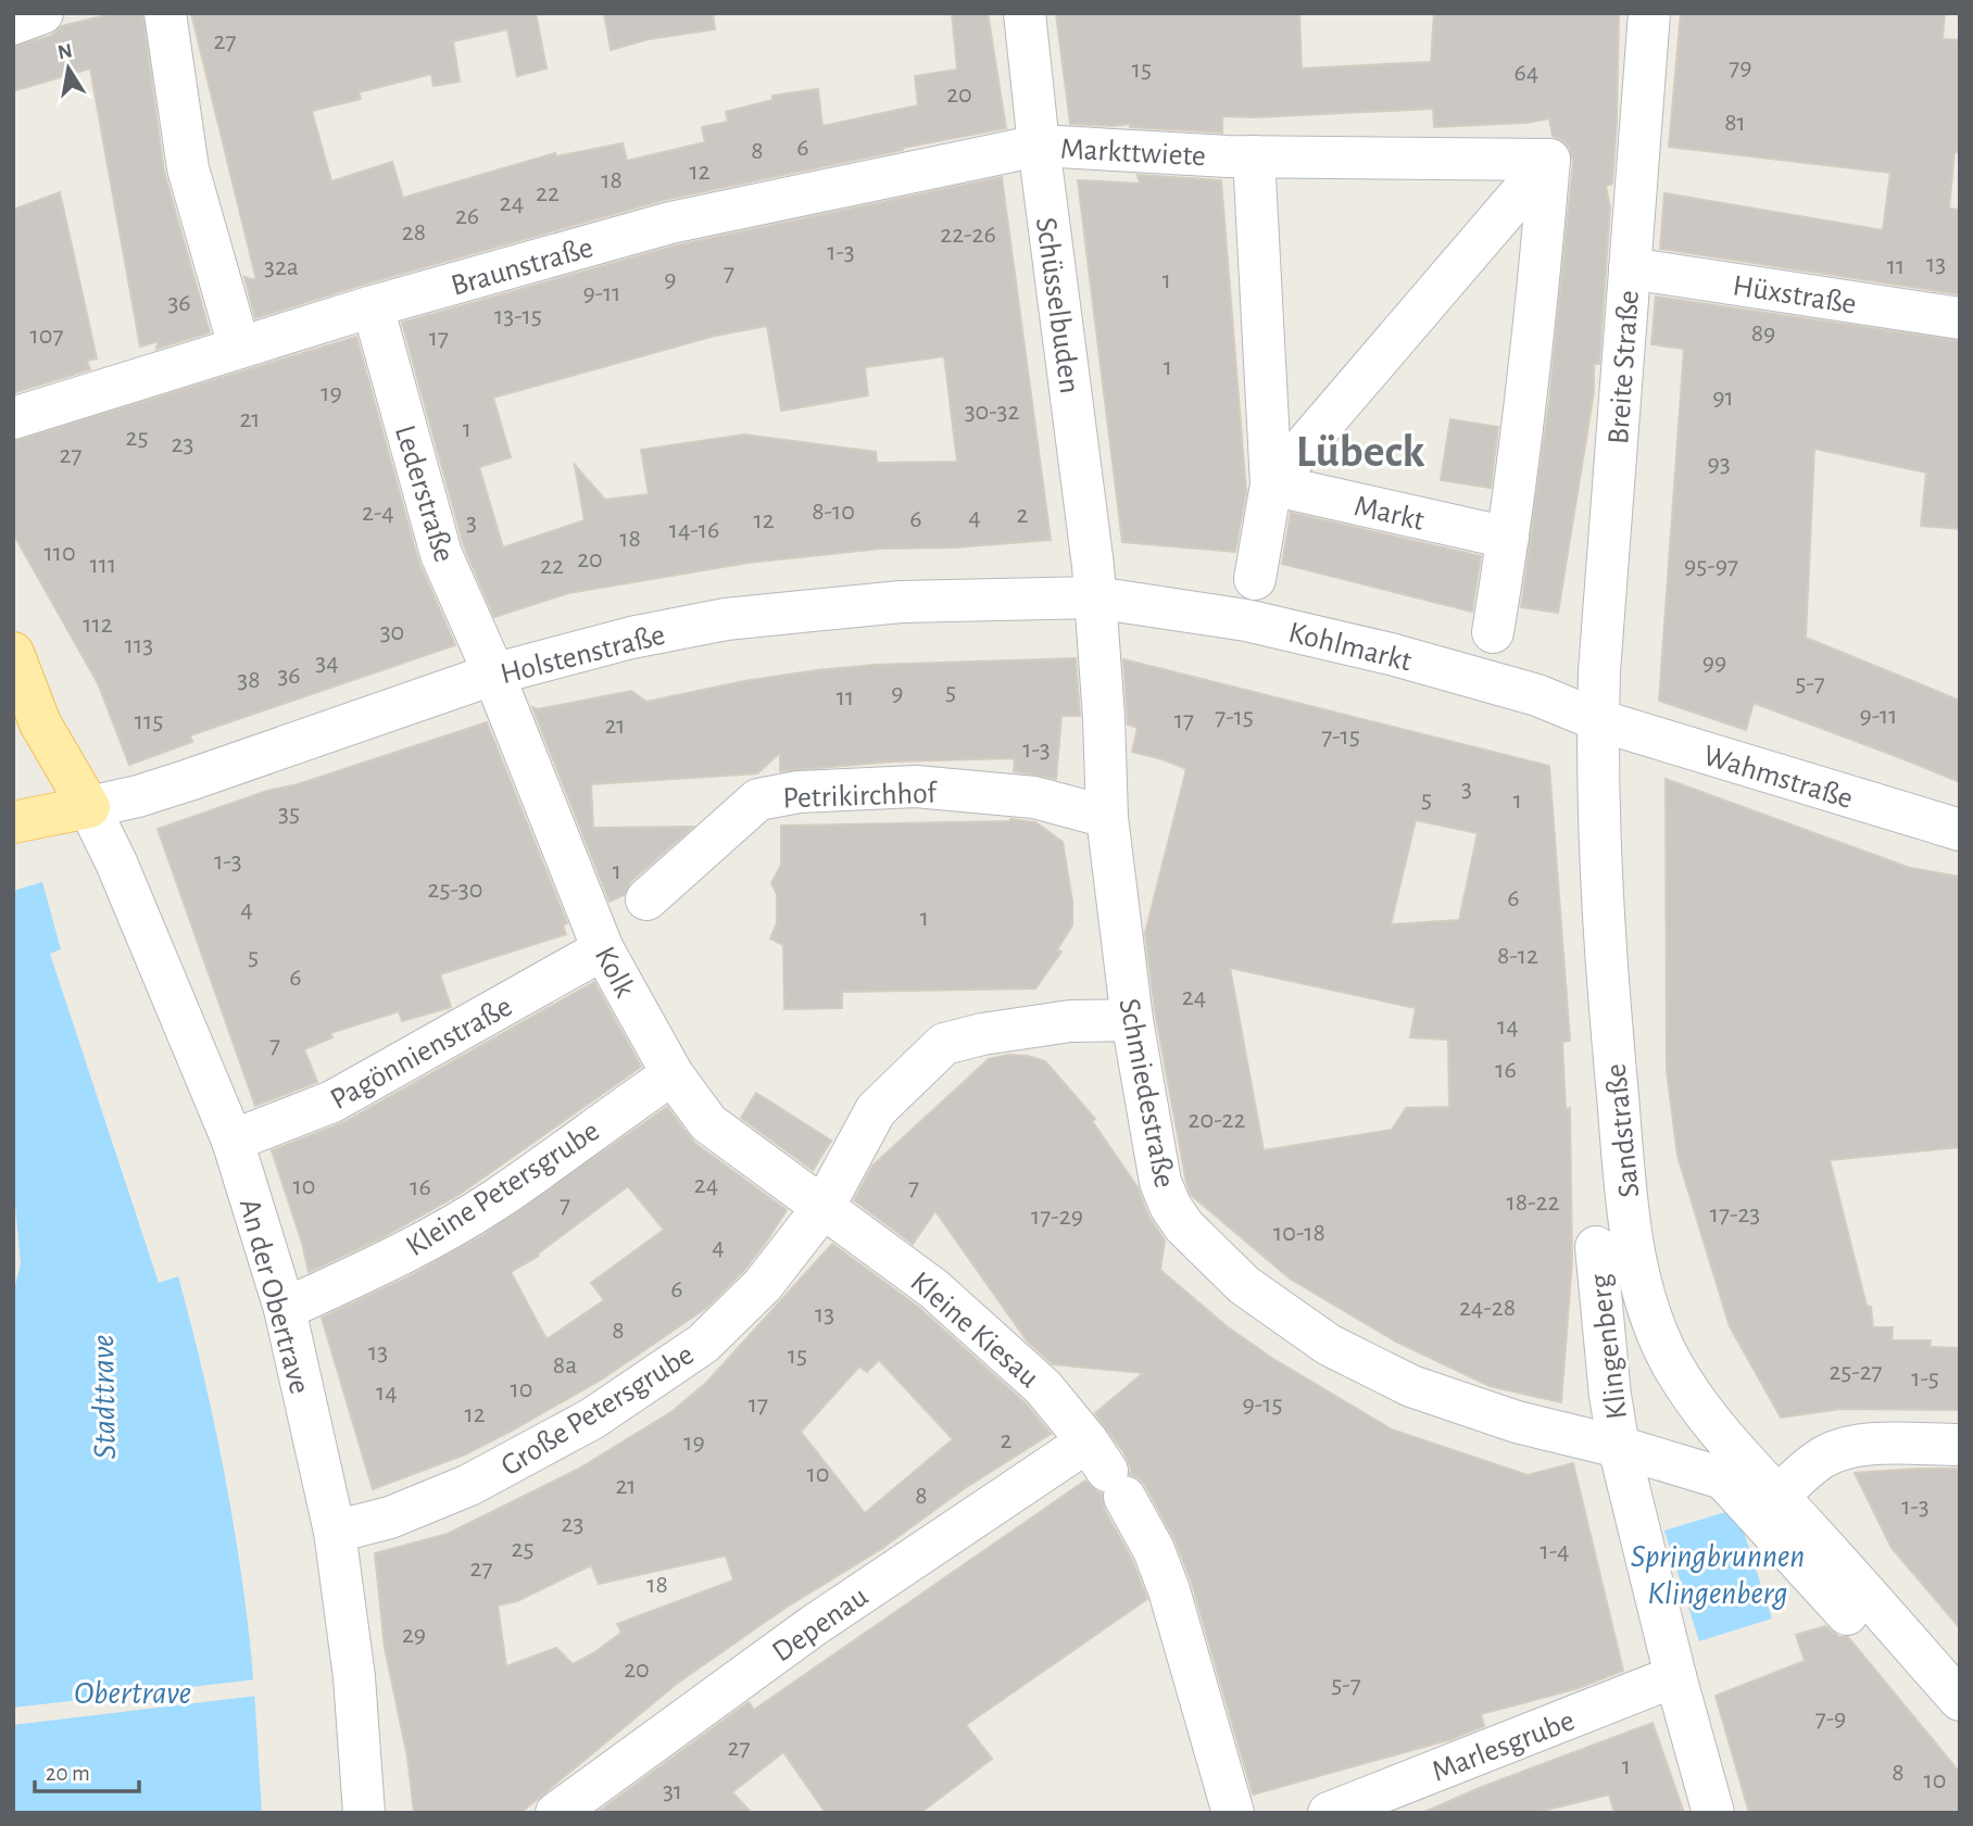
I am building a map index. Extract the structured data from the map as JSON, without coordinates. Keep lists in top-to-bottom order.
{
  "streets": {
    "street": [
      "Markttwiete",
      "Braunstraße",
      "Hüxstraße",
      "Schüsselbuden",
      "Breite Straße",
      "Lederstraße",
      "Markt",
      "Kohlmarkt",
      "Holstenstraße",
      "Wahmstraße",
      "Petrikirchhof",
      "Kolk",
      "Pagönnienstraße",
      "Schmiedestraße",
      "Sandstraße",
      "Kleine Petersgrube",
      "An der Obertrave",
      "Kleine Kiesau",
      "Klingenberg",
      "Große Petersgrube",
      "Depenau",
      "Marlesgrube"
    ]
  },
  "crossings": [
    ["Markttwiete", "Braunstraße"],
    ["Markttwiete", "Schüsselbuden"],
    ["Braunstraße", "Schüsselbuden"],
    ["Braunstraße", "Lederstraße"],
    ["Hüxstraße", "Breite Straße"],
    ["Schüsselbuden", "Kohlmarkt"],
    ["Schüsselbuden", "Holstenstraße"],
    ["Schüsselbuden", "Schmiedestraße"],
    ["Breite Straße", "Kohlmarkt"],
    ["Breite Straße", "Wahmstraße"],
    ["Breite Straße", "Sandstraße"],
    ["Lederstraße", "Holstenstraße"],
    ["Lederstraße", "Kolk"],
    ["Kohlmarkt", "Holstenstraße"],
    ["Kohlmarkt", "Wahmstraße"],
    ["Kohlmarkt", "Schmiedestraße"],
    ["Kohlmarkt", "Sandstraße"],
    ["Holstenstraße", "Kolk"],
    ["Holstenstraße", "Schmiedestraße"],
    ["Holstenstraße", "An der Obertrave"],
    ["Wahmstraße", "Sandstraße"],
    ["Petrikirchhof", "Schmiedestraße"],
    ["Kolk", "Pagönnienstraße"],
    ["Kolk", "Kleine Petersgrube"],
    ["Kolk", "Kleine Kiesau"],
    ["Kolk", "Große Petersgrube"],
    ["Pagönnienstraße", "An der Obertrave"],
    ["Schmiedestraße", "Klingenberg"],
    ["Schmiedestraße", "Große Petersgrube"],
    ["Sandstraße", "Klingenberg"],
    ["Kleine Petersgrube", "An der Obertrave"],
    ["An der Obertrave", "Große Petersgrube"],
    ["Kleine Kiesau", "Große Petersgrube"],
    ["Kleine Kiesau", "Depenau"],
    ["Klingenberg", "Marlesgrube"]
  ],
  "districts": ["Lübeck"],
  "water": ["Stadttrave", "Springbrunnen Klingenberg", "Obertrave"],
  "house_numbers": [
    "27",
    "79",
    "15",
    "64",
    "20",
    "81",
    "6",
    "8",
    "12",
    "18",
    "22",
    "24",
    "26",
    "28",
    "22-26",
    "1-3",
    "13",
    "11",
    "32a",
    "7",
    "9",
    "1",
    "9-11",
    "36",
    "13-15",
    "89",
    "107",
    "17",
    "1",
    "19",
    "91",
    "30-32",
    "21",
    "1",
    "25",
    "23",
    "27",
    "93",
    "8-10",
    "2-4",
    "2",
    "4",
    "6",
    "12",
    "3",
    "14-16",
    "18",
    "110",
    "20",
    "111",
    "22",
    "95-97",
    "112",
    "30",
    "113",
    "34",
    "99",
    "36",
    "38",
    "5-7",
    "5",
    "9",
    "11",
    "9-11",
    "7-15",
    "17",
    "115",
    "21",
    "7-15",
    "1-3",
    "3",
    "5",
    "1",
    "35",
    "1-3",
    "1",
    "25-30",
    "6",
    "4",
    "1",
    "8-12",
    "5",
    "6",
    "24",
    "14",
    "7",
    "16",
    "20-22",
    "24",
    "10",
    "16",
    "7",
    "18-22",
    "7",
    "17-23",
    "17-29",
    "10-18",
    "4",
    "6",
    "24-28",
    "13",
    "8",
    "13",
    "15",
    "8a",
    "25-27",
    "1-5",
    "10",
    "14",
    "17",
    "9-15",
    "12",
    "2",
    "19",
    "10",
    "21",
    "8",
    "1-3",
    "23",
    "25",
    "1-4",
    "27",
    "18",
    "29",
    "20",
    "5-7",
    "7-9",
    "27",
    "1",
    "8",
    "10",
    "31"
  ],
  "scale_bar": "20 m",
  "north": "top"
}
